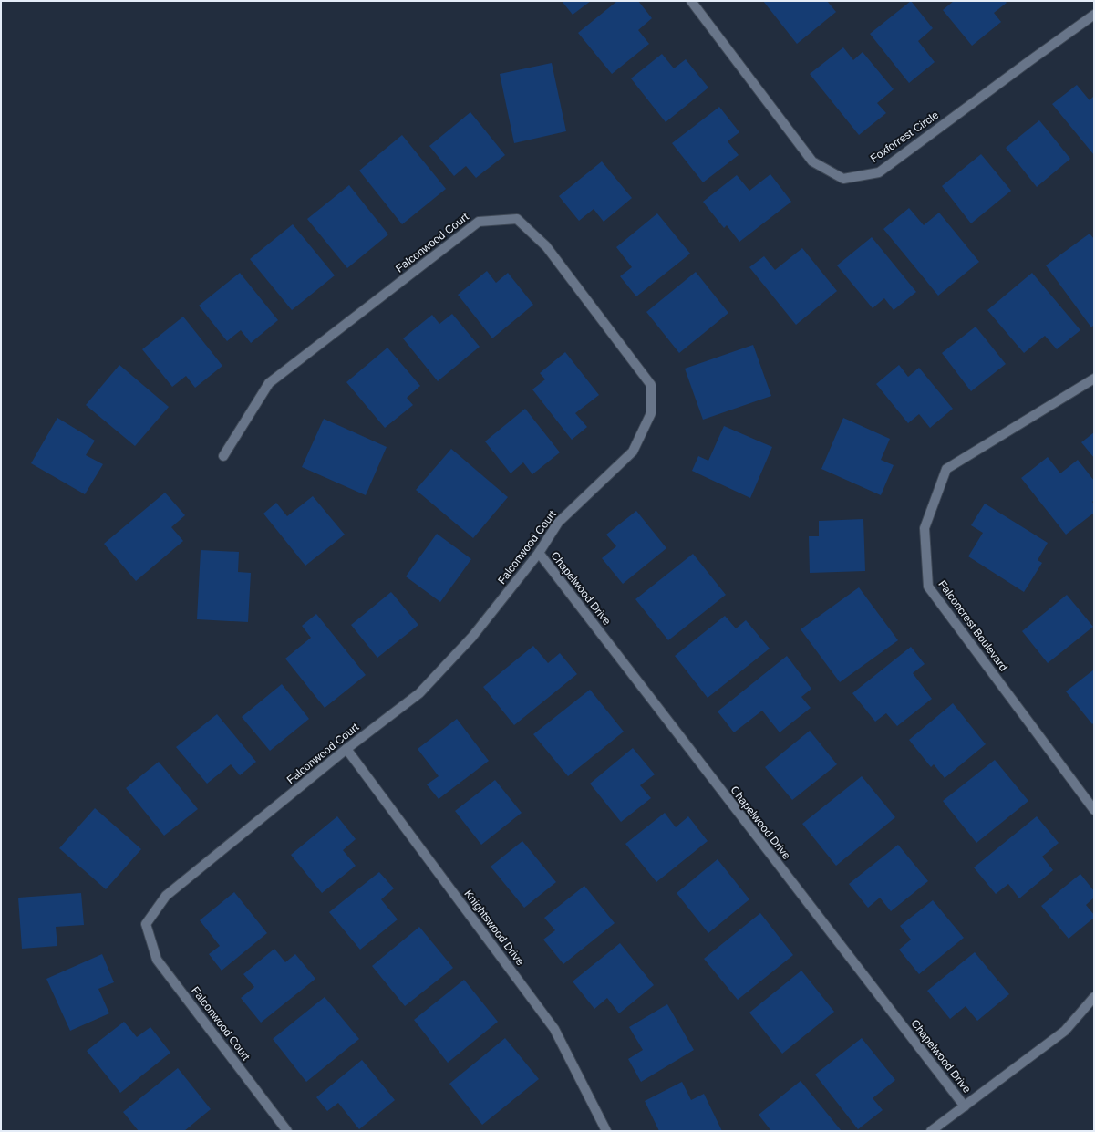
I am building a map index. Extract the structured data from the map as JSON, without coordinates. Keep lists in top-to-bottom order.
{
  "streets": {
    "street": [
      "Foxforrest Circle",
      "Falconwood Court",
      "Chapelwood Drive",
      "Falconcrest Boulevard",
      "Knightswood Drive"
    ]
  },
  "crossings": [
    ["Falconwood Court", "Chapelwood Drive"],
    ["Falconwood Court", "Knightswood Drive"]
  ]
}
